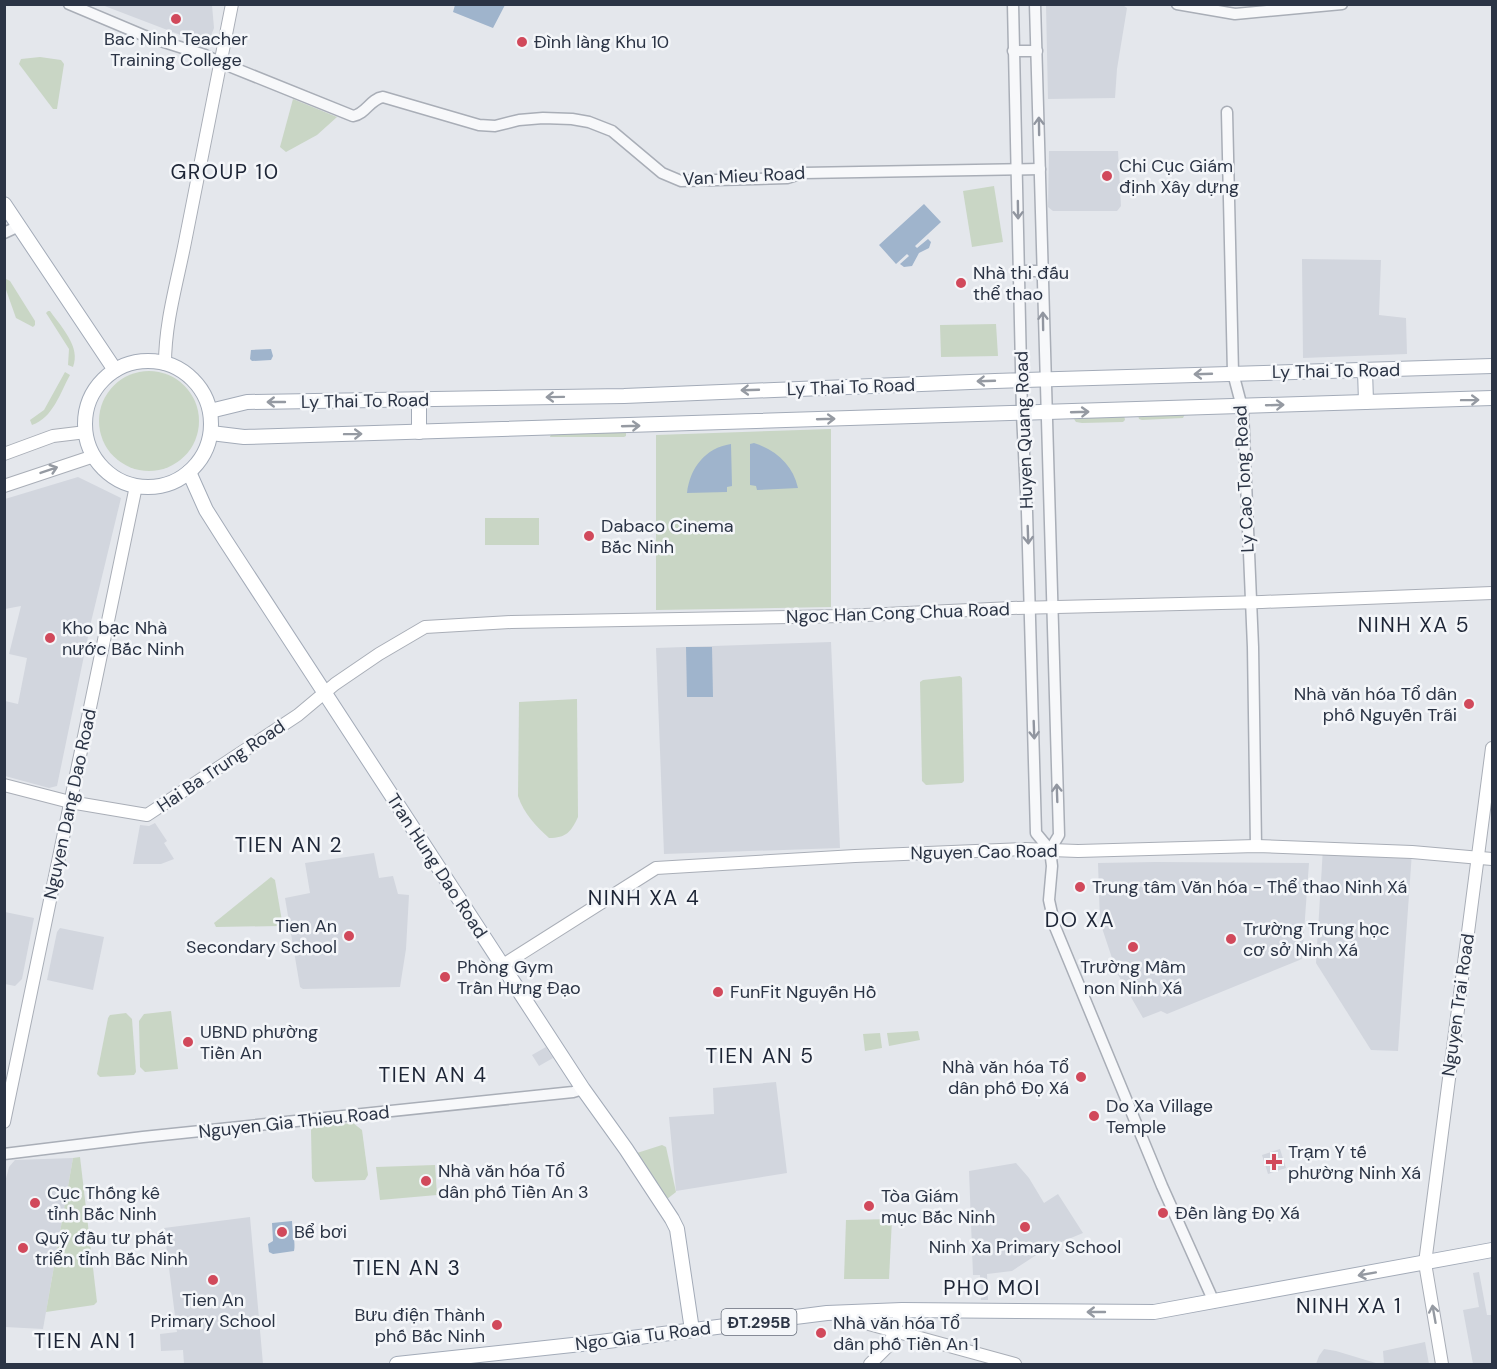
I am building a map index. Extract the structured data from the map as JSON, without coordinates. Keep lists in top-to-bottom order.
{
  "streets": {
    "main road": [
      "Ly Thai To Road",
      "Ngoc Han Cong Chua Road",
      "Hai Ba Trung Road",
      "Nguyen Dang Dao Road",
      "Nguyen Cao Road",
      "Tran Hung Dao Road",
      "Nguyen Trai Road",
      "ĐT.295B",
      "Ngo Gia Tu Road"
    ],
    "street": [
      "Van Mieu Road",
      "Huyen Quang Road",
      "Ly Cao Tong Road",
      "Nguyen Gia Thieu Road"
    ]
  },
  "crossings": [
    ["Van Mieu Road", "Huyen Quang Road"],
    ["Ly Thai To Road", "Huyen Quang Road"],
    ["Ly Thai To Road", "Ly Cao Tong Road"],
    ["Ly Thai To Road", "Nguyen Dang Dao Road"],
    ["Ly Thai To Road", "Tran Hung Dao Road"],
    ["Huyen Quang Road", "Ngoc Han Cong Chua Road"],
    ["Huyen Quang Road", "Nguyen Cao Road"],
    ["Huyen Quang Road", "Ngo Gia Tu Road"],
    ["Ly Cao Tong Road", "Ngoc Han Cong Chua Road"],
    ["Ly Cao Tong Road", "Nguyen Cao Road"],
    ["Ngoc Han Cong Chua Road", "Hai Ba Trung Road"],
    ["Ngoc Han Cong Chua Road", "Tran Hung Dao Road"],
    ["Hai Ba Trung Road", "Nguyen Dang Dao Road"],
    ["Hai Ba Trung Road", "Tran Hung Dao Road"],
    ["Nguyen Dang Dao Road", "Tran Hung Dao Road"],
    ["Nguyen Cao Road", "Tran Hung Dao Road"],
    ["Nguyen Cao Road", "Nguyen Trai Road"],
    ["Tran Hung Dao Road", "Nguyen Gia Thieu Road"],
    ["Tran Hung Dao Road", "Ngo Gia Tu Road"],
    ["Nguyen Trai Road", "ĐT.295B"],
    ["Nguyen Trai Road", "Ngo Gia Tu Road"],
    ["ĐT.295B", "Ngo Gia Tu Road"]
  ],
  "one_way": ["Ngo Gia Tu Road"],
  "districts": [
    "GROUP 10",
    "NINH XA 5",
    "TIEN AN 2",
    "NINH XA 4",
    "DO XA",
    "TIEN AN 5",
    "TIEN AN 4",
    "TIEN AN 3",
    "PHO MOI",
    "NINH XA 1",
    "TIEN AN 1"
  ],
  "places": {
    "other": [
      "Bac Ninh Teacher Training College",
      "Đình làng Khu 10",
      "Chi Cục Giám định Xây dựng",
      "Nhà thi đấu thể thao",
      "Dabaco Cinema Bắc Ninh",
      "Kho bạc Nhà nước Bắc Ninh",
      "Nhà văn hóa Tổ dân phố Nguyễn Trãi",
      "Trung tâm Văn hóa - Thể thao Ninh Xá",
      "Tien An Secondary School",
      "Trường Trung học cơ sở Ninh Xá",
      "Trường Mầm non Ninh Xá",
      "Phòng Gym Trần Hưng Đạo",
      "FunFit Nguyễn Hồ",
      "UBND phường Tiền An",
      "Nhà văn hóa Tổ dân phố Đọ Xá",
      "Do Xa Village Temple",
      "Nhà văn hóa Tổ dân phố Tiền An 3",
      "Cục Thống kê tỉnh Bắc Ninh",
      "Tòa Giám mục Bắc Ninh",
      "Đền làng Đọ Xá",
      "Ninh Xa Primary School",
      "Bể bơi",
      "Quỹ đầu tư phát triển tỉnh Bắc Ninh",
      "Tien An Primary School",
      "Bưu điện Thành phố Bắc Ninh",
      "Nhà văn hóa Tổ dân phố Tiền An 1"
    ],
    "health": ["Trạm Y tế phường Ninh Xá"]
  }
}
